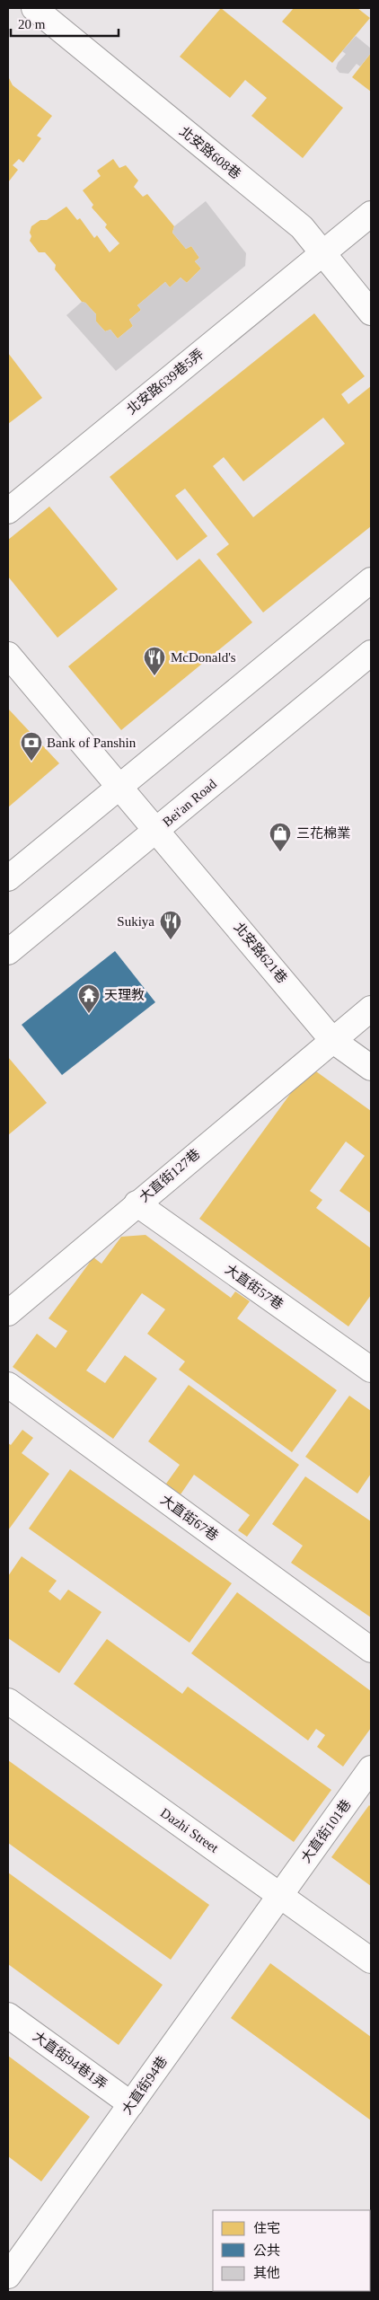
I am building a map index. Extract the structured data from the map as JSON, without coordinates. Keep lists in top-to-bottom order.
{
  "streets": {
    "street": [
      "北安路608巷",
      "北安路639巷5弄",
      "Bei'an Road",
      "北安路621巷",
      "大直街127巷",
      "大直街57巷",
      "大直街67巷",
      "Dazhi Street",
      "大直街101巷",
      "大直街94巷1弄",
      "大直街94巷"
    ]
  },
  "crossings": [
    ["北安路608巷", "北安路639巷5弄"],
    ["Bei'an Road", "北安路621巷"],
    ["北安路621巷", "大直街127巷"],
    ["大直街127巷", "大直街57巷"],
    ["Dazhi Street", "大直街101巷"],
    ["Dazhi Street", "大直街94巷"],
    ["大直街101巷", "大直街94巷"],
    ["大直街94巷1弄", "大直街94巷"]
  ],
  "places": {
    "restaurant": ["McDonald's", "Sukiya"],
    "bank": ["Bank of Panshin"],
    "shop": ["三花棉業"],
    "temple": ["天理教"]
  },
  "legend": ["住宅", "公共", "其他"],
  "scale_bar": "20 m"
}
